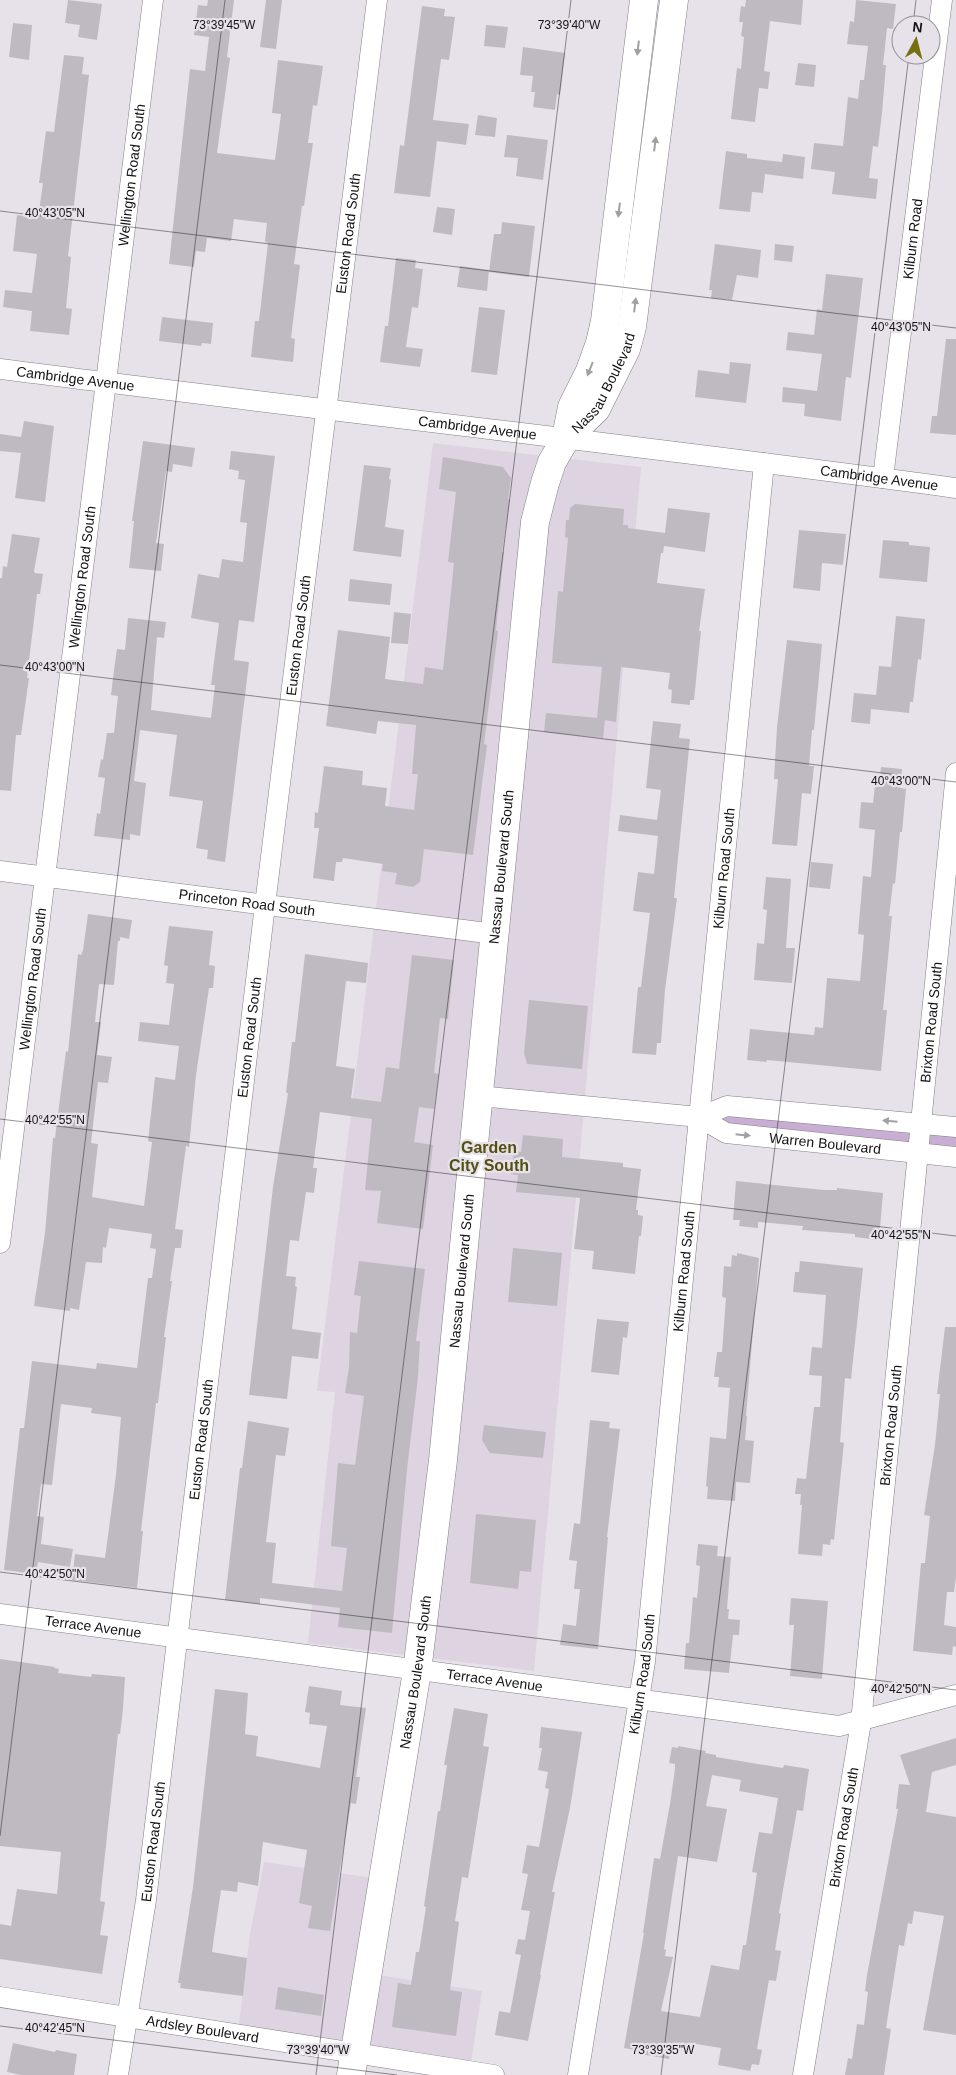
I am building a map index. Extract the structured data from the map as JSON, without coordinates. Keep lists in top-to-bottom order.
{
  "streets": {
    "main road": ["Nassau Boulevard", "Nassau Boulevard South"],
    "street": [
      "Wellington Road South",
      "Euston Road South",
      "Kilburn Road",
      "Cambridge Avenue",
      "Kilburn Road South",
      "Princeton Road South",
      "Brixton Road South",
      "Warren Boulevard",
      "Terrace Avenue",
      "Ardsley Boulevard"
    ]
  },
  "crossings": [
    ["Wellington Road South", "Cambridge Avenue"],
    ["Wellington Road South", "Princeton Road South"],
    ["Euston Road South", "Cambridge Avenue"],
    ["Euston Road South", "Princeton Road South"],
    ["Euston Road South", "Terrace Avenue"],
    ["Euston Road South", "Ardsley Boulevard"],
    ["Kilburn Road", "Cambridge Avenue"],
    ["Cambridge Avenue", "Nassau Boulevard"],
    ["Cambridge Avenue", "Nassau Boulevard South"],
    ["Cambridge Avenue", "Kilburn Road South"],
    ["Nassau Boulevard", "Nassau Boulevard South"],
    ["Nassau Boulevard South", "Princeton Road South"],
    ["Nassau Boulevard South", "Warren Boulevard"],
    ["Nassau Boulevard South", "Terrace Avenue"],
    ["Nassau Boulevard South", "Ardsley Boulevard"],
    ["Kilburn Road South", "Warren Boulevard"],
    ["Kilburn Road South", "Terrace Avenue"],
    ["Brixton Road South", "Warren Boulevard"],
    ["Brixton Road South", "Terrace Avenue"]
  ],
  "districts": ["Garden City South"],
  "north": "top",
  "coordinates": [
    "73°39'45\"W",
    "73°39'40\"W",
    "40°43'05\"N",
    "40°43'00\"N",
    "40°42'55\"N",
    "40°42'50\"N",
    "40°42'45\"N",
    "73°39'35\"W"
  ]
}
